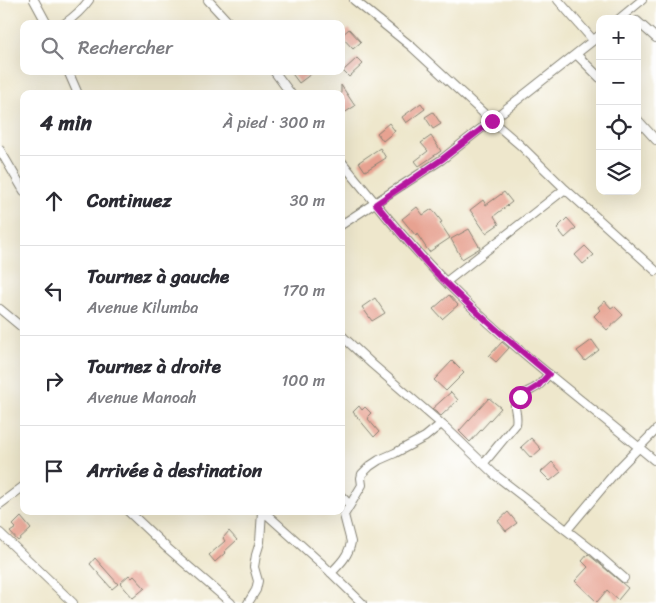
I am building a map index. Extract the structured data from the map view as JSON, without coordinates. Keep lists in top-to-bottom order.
{
  "page": {
    "map_buttons": ["+", "−"],
    "search": "Rechercher",
    "heading": ["4 min", "À pied · 300 m"],
    "list": [
      ["Continuez", "30 m"],
      ["Tournez à gauche", "Avenue Kilumba", "170 m"],
      ["Tournez à droite", "Avenue Manoah", "100 m"],
      "Arrivée à destination"
    ]
  }
}
